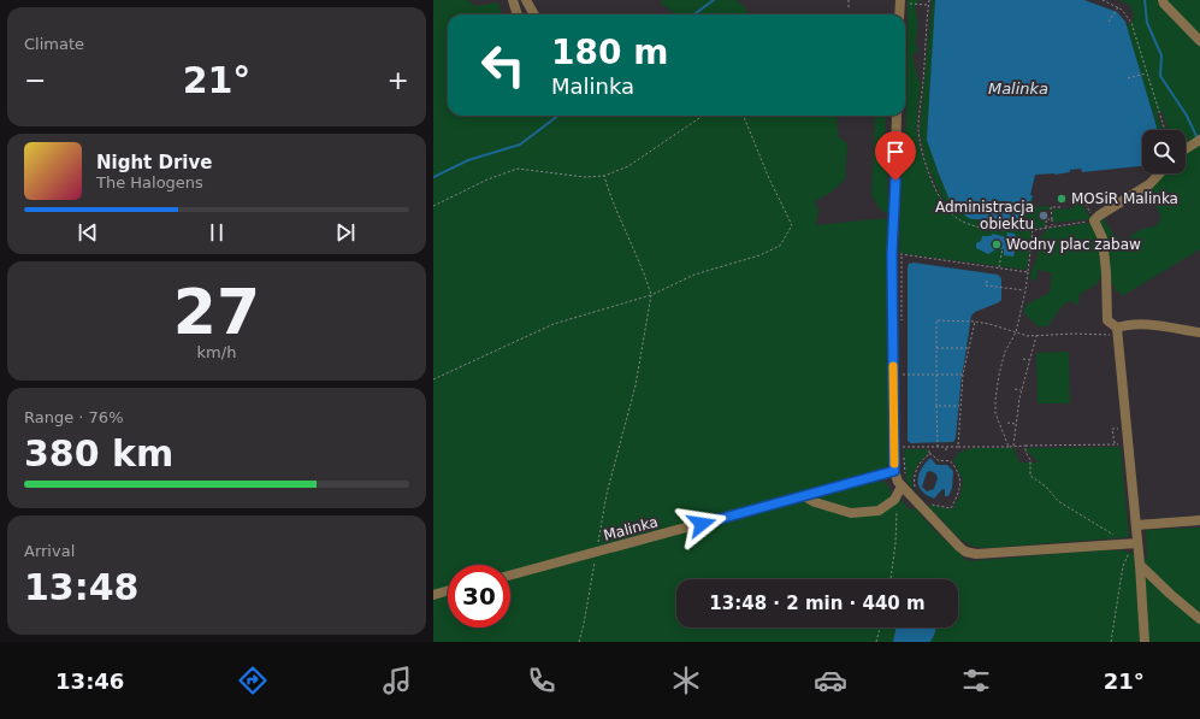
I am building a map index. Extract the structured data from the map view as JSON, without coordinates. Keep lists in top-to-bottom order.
{
  "streets": {
    "street": ["Malinka"]
  },
  "water": ["Malinka"],
  "places": ["MOSiR Malinka", "Administracja obiektu", "Wodny plac zabaw"],
  "page": {
    "tile": [
      "Climate",
      ["27", "km/h"],
      ["Range · 76%", "380 km"],
      ["Arrival", "13:48"]
    ],
    "turn": ["180 m", "Malinka"],
    "heat": ["−", "21°", "+"],
    "song": ["Night Drive", "The Halogens"],
    "limit": "30",
    "trip": "13:48 · 2 min · 440 m",
    "tabs": ["13:46", "21°"]
  }
}
